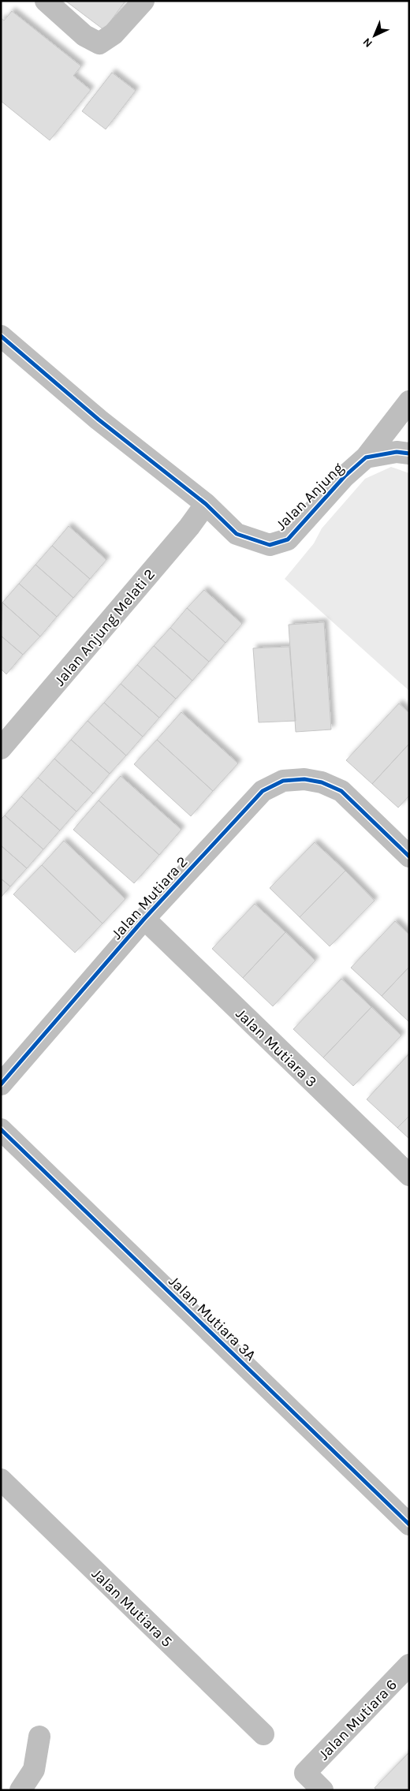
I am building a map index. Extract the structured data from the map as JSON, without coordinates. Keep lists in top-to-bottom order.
{
  "streets": {
    "street": [
      "Jalan Anjung",
      "Jalan Anjung Melati 2",
      "Jalan Mutiara 2",
      "Jalan Mutiara 3",
      "Jalan Mutiara 3A",
      "Jalan Mutiara 5",
      "Jalan Mutiara 6"
    ]
  },
  "crossings": [
    ["Jalan Anjung", "Jalan Anjung Melati 2"],
    ["Jalan Mutiara 2", "Jalan Mutiara 3"]
  ],
  "north": "bottom left"
}
